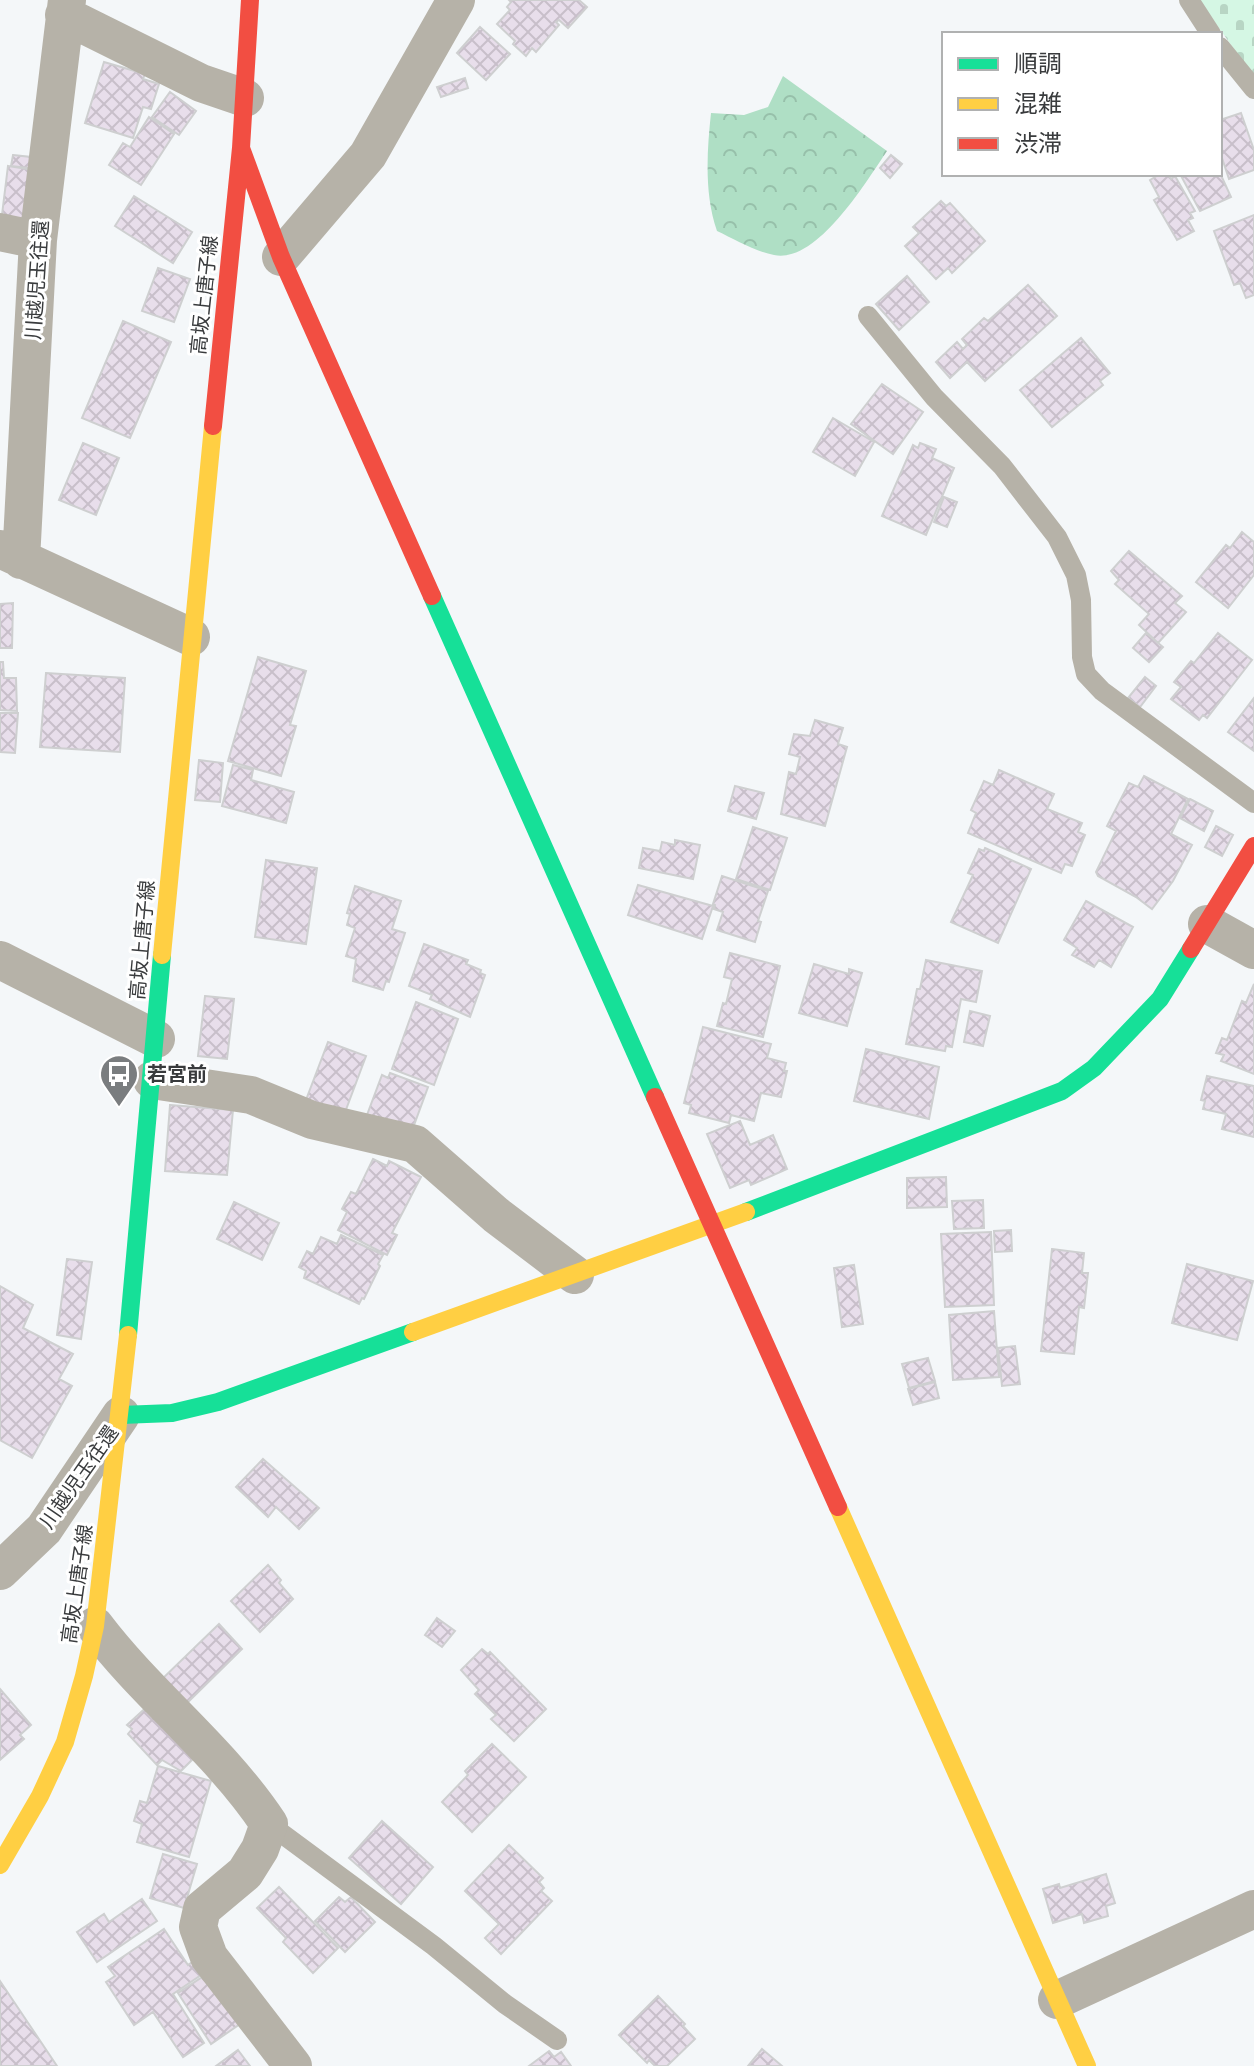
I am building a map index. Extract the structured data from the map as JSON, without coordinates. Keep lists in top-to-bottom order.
{
  "streets": {
    "street": ["川越児玉往還", "高坂上唐子線"]
  },
  "crossings": [
    ["川越児玉往還", "高坂上唐子線"]
  ],
  "places": {
    "bus stop": ["若宮前"]
  },
  "legend": ["順調", "混雑", "渋滞"]
}
